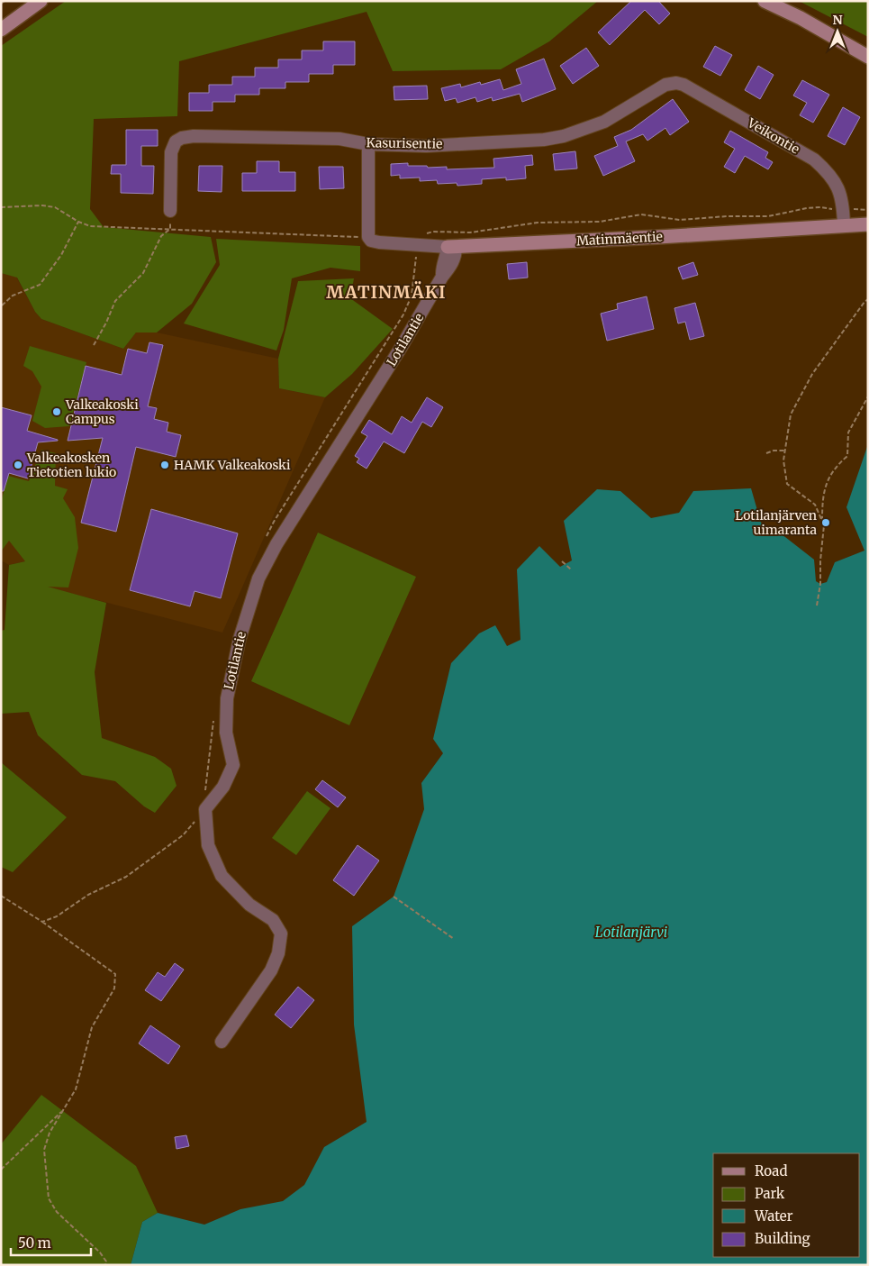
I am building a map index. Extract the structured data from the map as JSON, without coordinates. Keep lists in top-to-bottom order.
{
  "streets": {
    "street": [
      "Veikontie",
      "Kasurisentie",
      "Matinmäentie",
      "Lotilantie"
    ]
  },
  "crossings": [
    ["Veikontie", "Kasurisentie"],
    ["Veikontie", "Matinmäentie"],
    ["Matinmäentie", "Lotilantie"]
  ],
  "districts": ["MATINMÄKI"],
  "water": ["Lotilanjärvi"],
  "places": [
    "Valkeakoski Campus",
    "Valkeakosken Tietotien lukio",
    "HAMK Valkeakoski",
    "Lotilanjärven uimaranta"
  ],
  "legend": [
    "Road",
    "Park",
    "Water",
    "Building"
  ],
  "scale_bar": "50 m",
  "north": "top"
}
